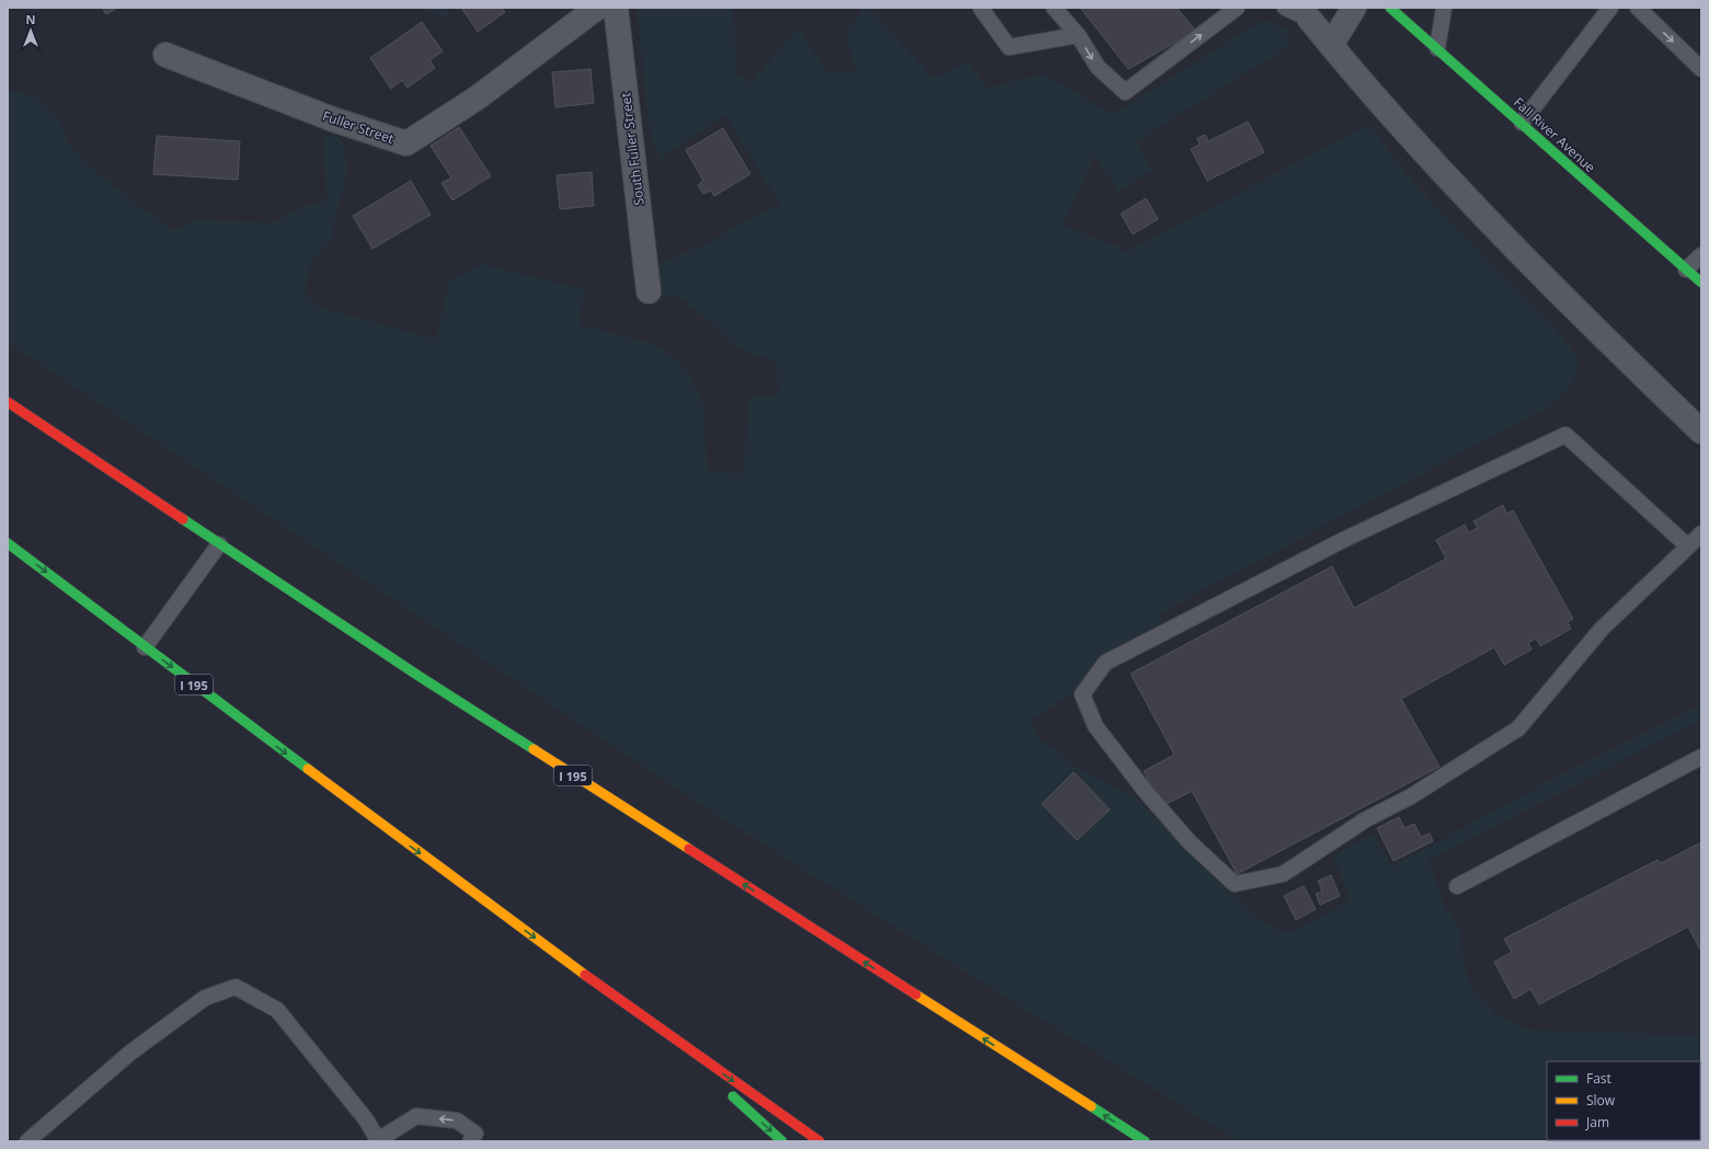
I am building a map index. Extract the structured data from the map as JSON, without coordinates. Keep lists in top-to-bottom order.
{
  "streets": {
    "main road": ["Fall River Avenue", "I 195"],
    "street": ["Fuller Street", "South Fuller Street"]
  },
  "legend": ["Fast", "Slow", "Jam"],
  "north": "top"
}
